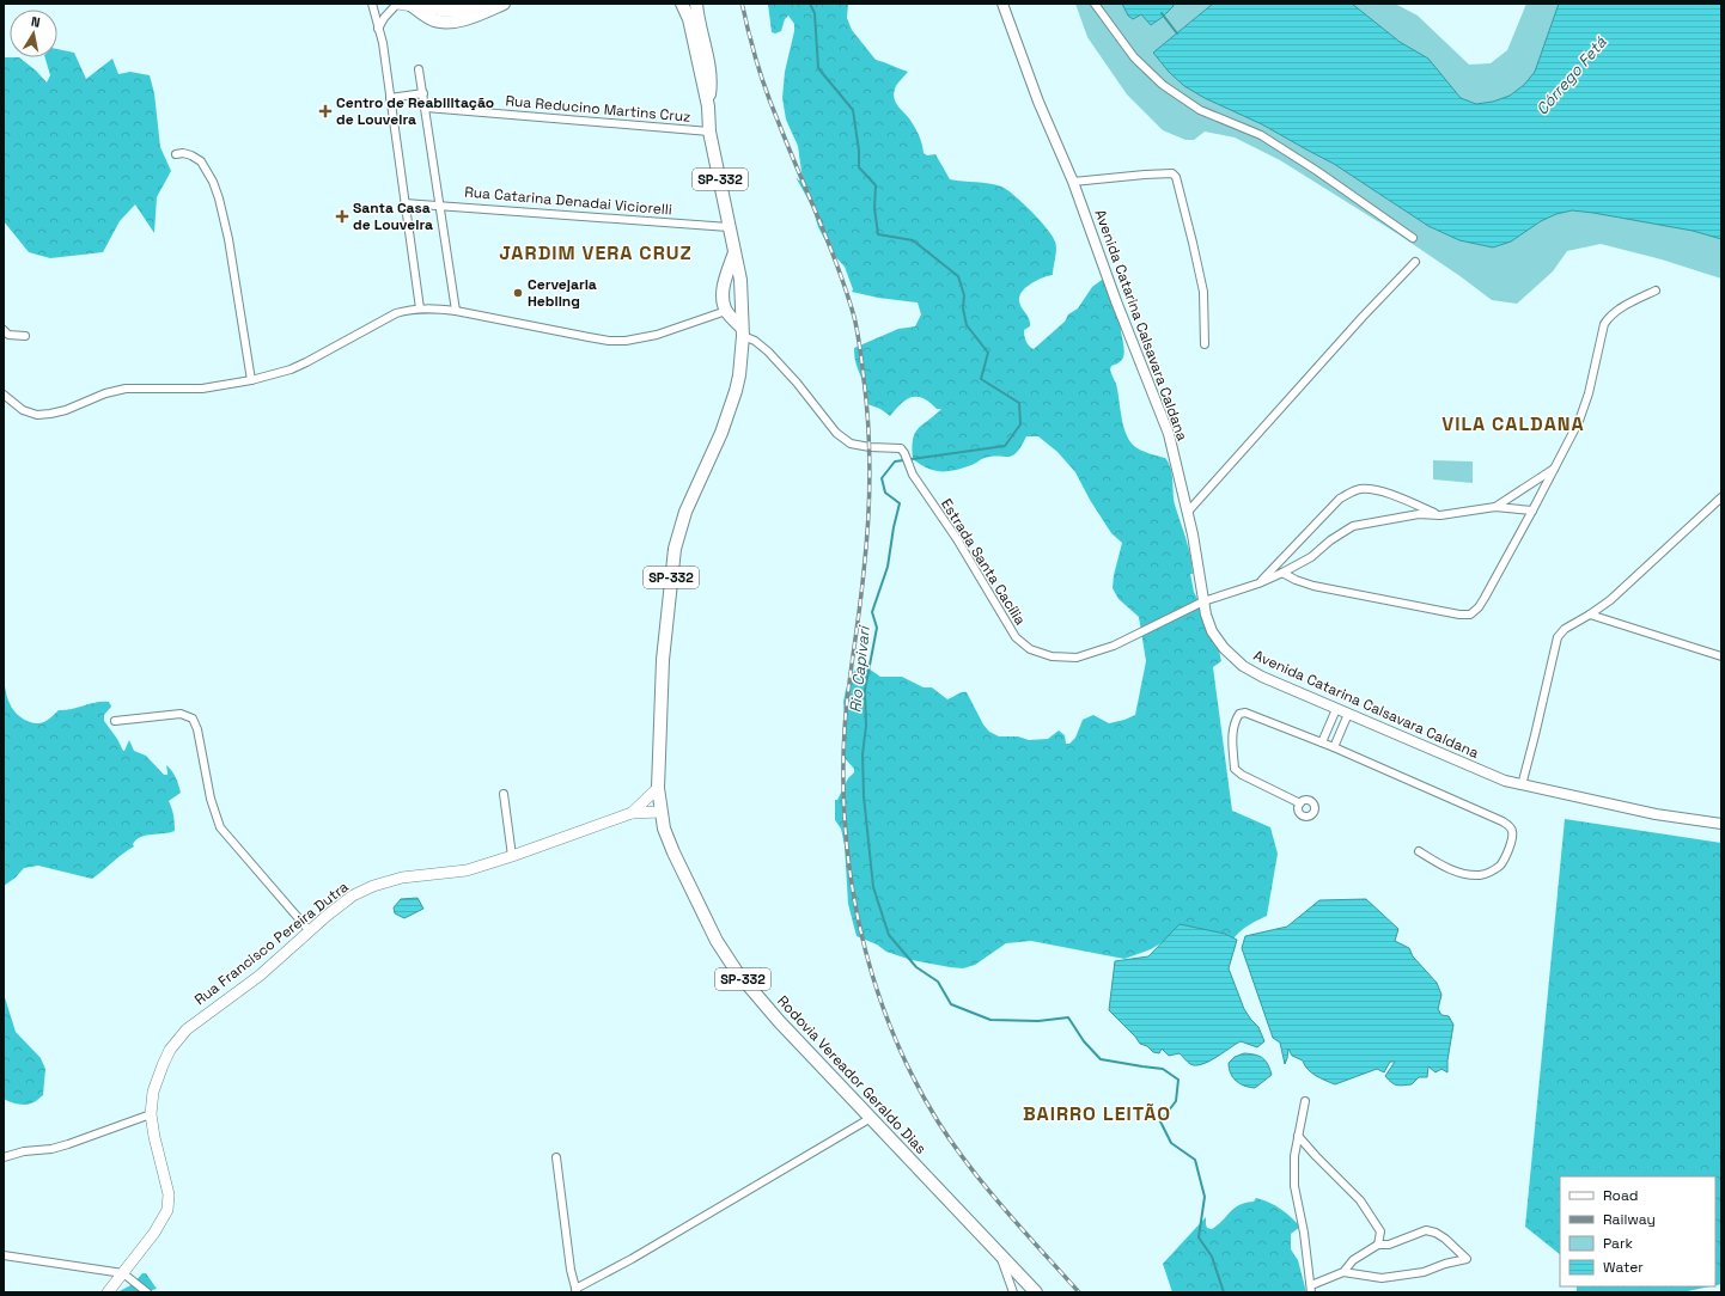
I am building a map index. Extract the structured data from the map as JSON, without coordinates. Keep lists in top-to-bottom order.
{
  "streets": {
    "main road": ["SP-332", "Rua Francisco Pereira Dutra", "Rodovia Vereador Geraldo Dias"],
    "street": [
      "Rua Reducino Martins Cruz",
      "Rua Catarina Denadai Viciorelli",
      "Avenida Catarina Calsavara Caldana",
      "Estrada Santa Cacília"
    ]
  },
  "crossings": [
    ["Rua Reducino Martins Cruz", "Rodovia Vereador Geraldo Dias"],
    ["Rua Catarina Denadai Viciorelli", "Rodovia Vereador Geraldo Dias"],
    ["Avenida Catarina Calsavara Caldana", "Estrada Santa Cacília"],
    ["Estrada Santa Cacília", "Rodovia Vereador Geraldo Dias"],
    ["Rua Francisco Pereira Dutra", "Rodovia Vereador Geraldo Dias"]
  ],
  "districts": ["JARDIM VERA CRUZ", "VILA CALDANA", "BAIRRO LEITÃO"],
  "water": ["Córrego Fetá", "Rio Capivari"],
  "places": {
    "health": ["Centro de Reabilitação de Louveira", "Santa Casa de Louveira"],
    "other": ["Cervejaria Hebling"]
  },
  "legend": [
    "Road",
    "Railway",
    "Park",
    "Water"
  ],
  "north": "top"
}
